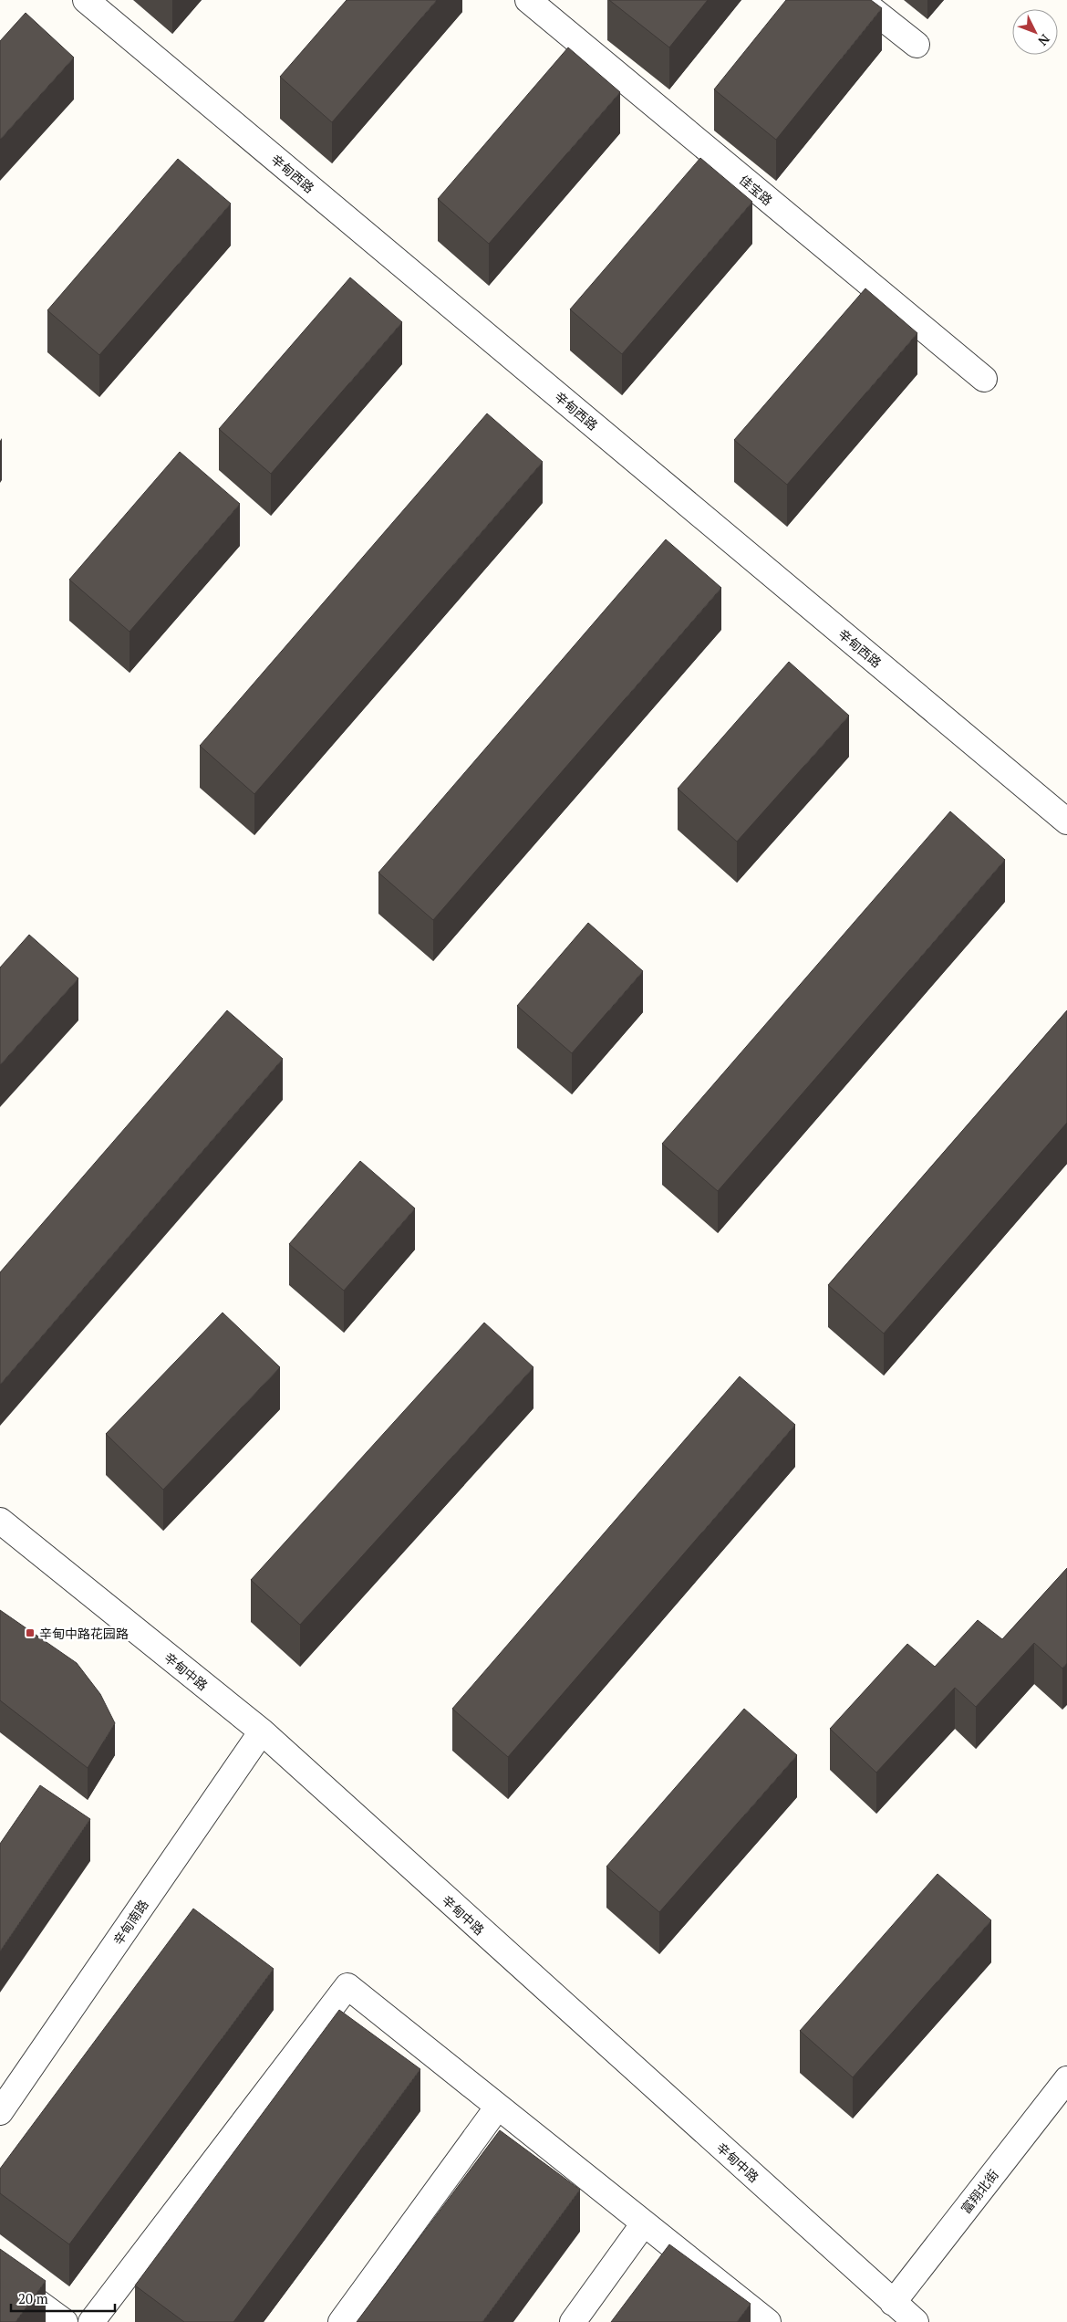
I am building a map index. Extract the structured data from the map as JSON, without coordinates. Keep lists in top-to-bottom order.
{
  "streets": {
    "street": [
      "辛甸西路",
      "佳宝路",
      "辛甸中路",
      "辛甸南路",
      "富翔北街"
    ]
  },
  "crossings": [
    ["辛甸中路", "辛甸南路"],
    ["辛甸中路", "富翔北街"]
  ],
  "places": {
    "transit": ["辛甸中路花园路"]
  },
  "scale_bar": "20 m",
  "north": "bottom right"
}
